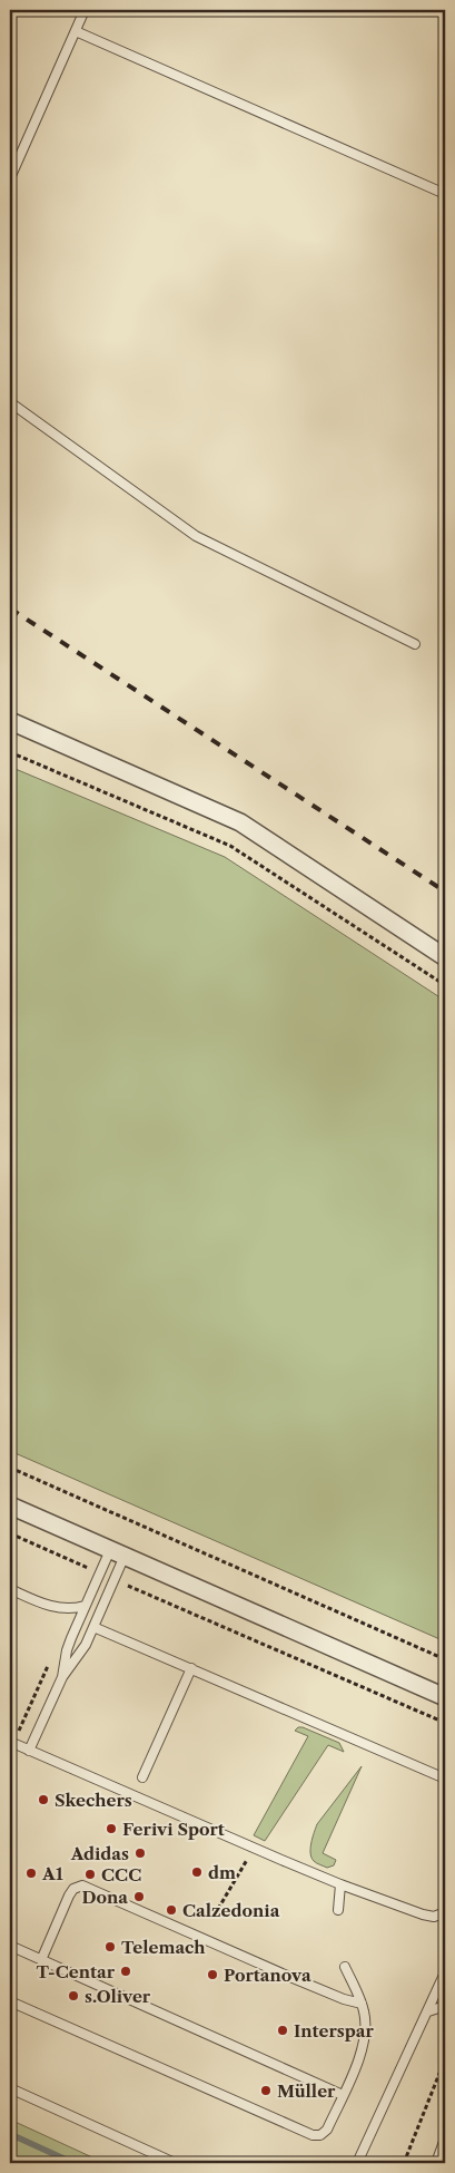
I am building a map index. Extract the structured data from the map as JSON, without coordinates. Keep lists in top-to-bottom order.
{
  "places": [
    "Skechers",
    "Ferivi Sport",
    "Adidas",
    "dm",
    "A1",
    "CCC",
    "Dona",
    "Calzedonia",
    "Telemach",
    "T-Centar",
    "Portanova",
    "s.Oliver",
    "Interspar",
    "Müller"
  ]
}
